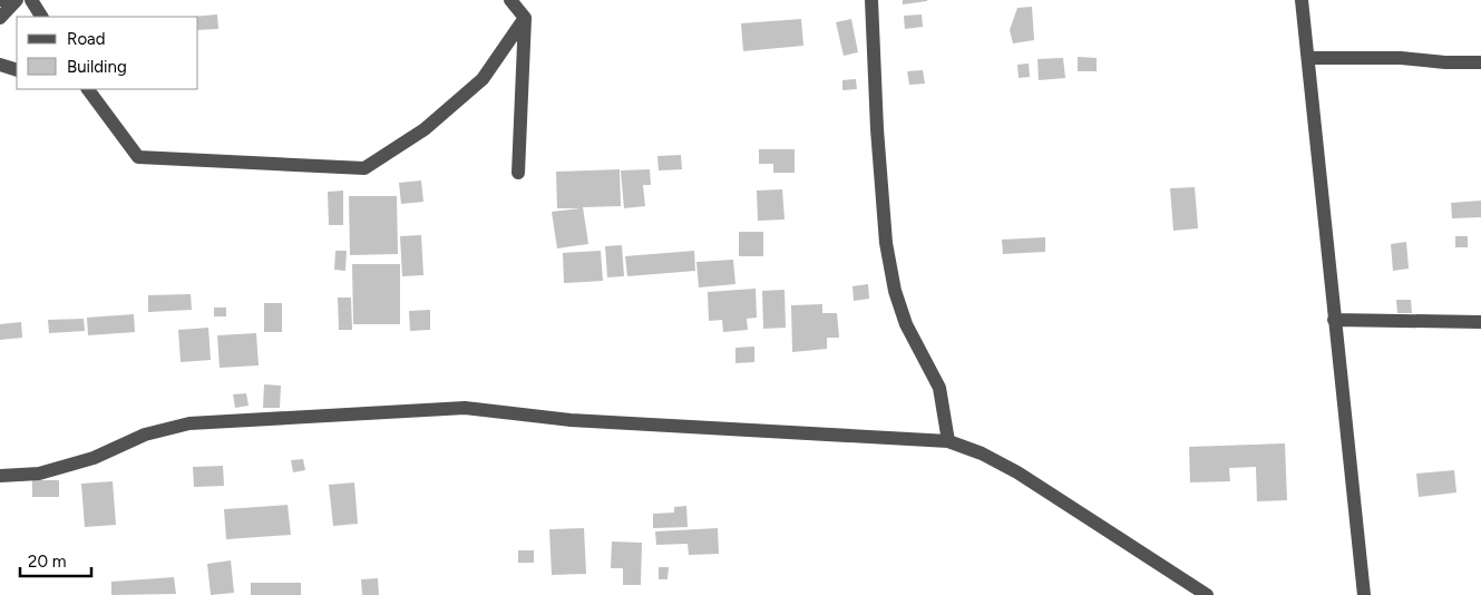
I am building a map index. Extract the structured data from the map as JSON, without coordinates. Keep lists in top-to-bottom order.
{
  "legend": ["Road", "Building"],
  "scale_bar": "20 m"
}
